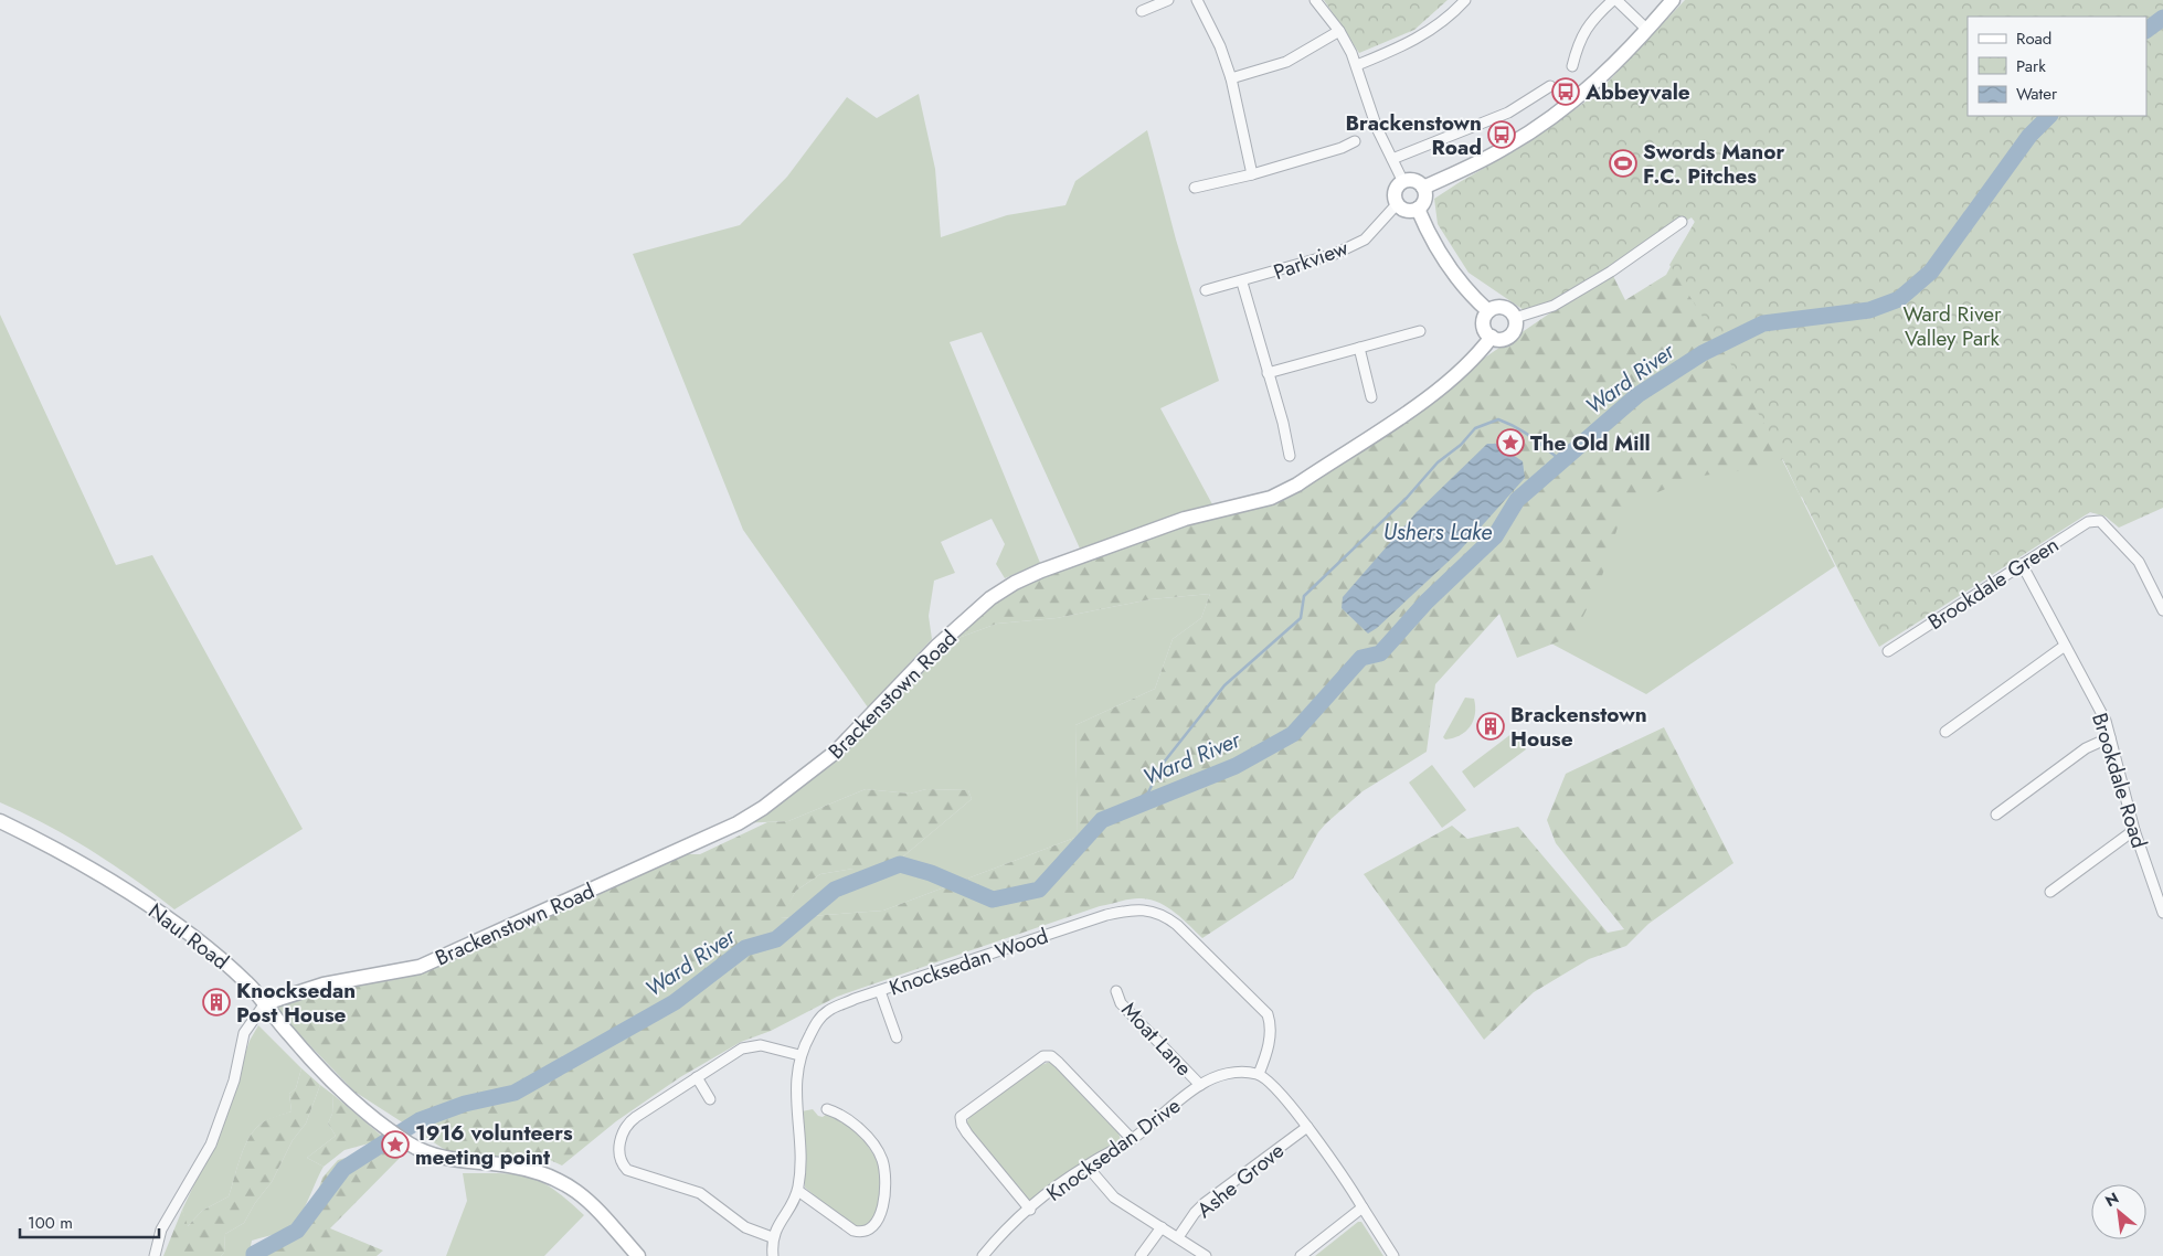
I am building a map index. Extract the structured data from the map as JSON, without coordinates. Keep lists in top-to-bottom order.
{
  "streets": {
    "street": [
      "Parkview",
      "Brookdale Green",
      "Brackenstown Road",
      "Brookdale Road",
      "Naul Road",
      "Knocksedan Wood",
      "Moat Lane",
      "Knocksedan Drive",
      "Ashe Grove"
    ]
  },
  "crossings": [
    ["Brookdale Green", "Brookdale Road"],
    ["Brackenstown Road", "Naul Road"],
    ["Knocksedan Wood", "Knocksedan Drive"],
    ["Moat Lane", "Knocksedan Drive"]
  ],
  "water": ["Ward River", "Ushers Lake"],
  "parks": ["Ward River Valley Park"],
  "places": {
    "bus stop": ["Abbeyvale", "Brackenstown Road"],
    "sports": ["Swords Manor F.C. Pitches"],
    "place": ["The Old Mill", "1916 volunteers meeting point"],
    "building": ["Brackenstown House", "Knocksedan Post House"]
  },
  "legend": ["Road", "Park", "Water"],
  "scale_bar": "100 m",
  "north": "top left"
}
